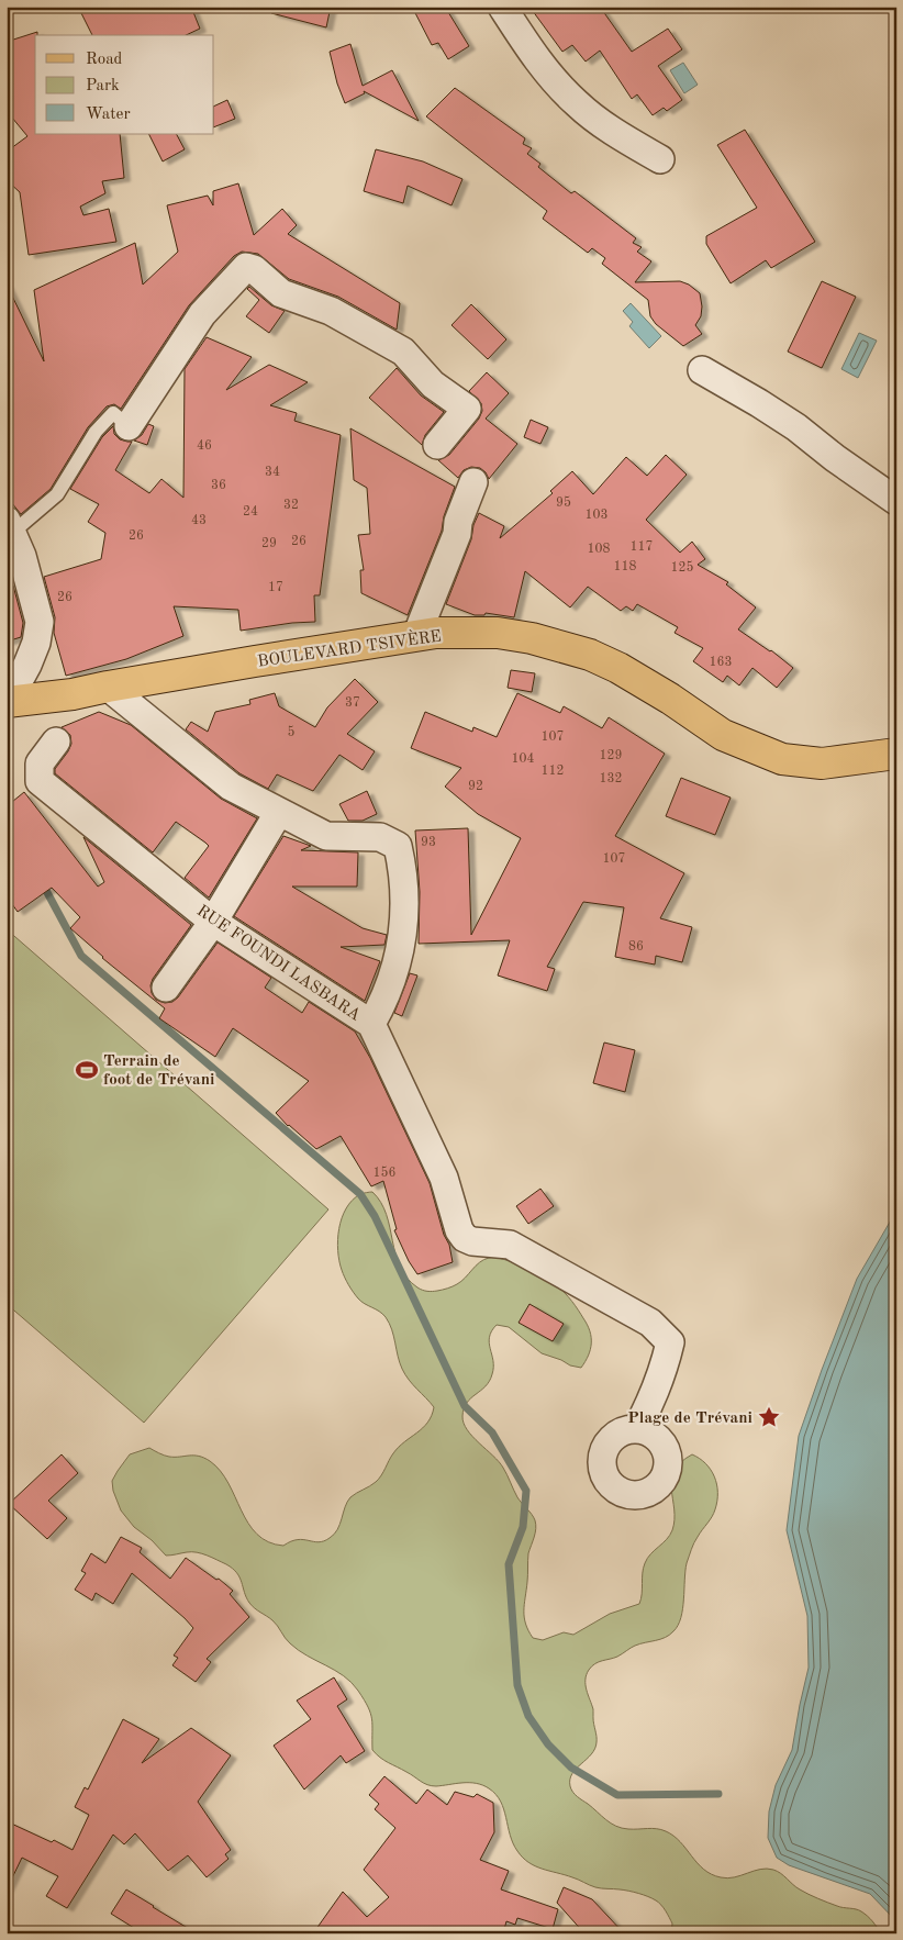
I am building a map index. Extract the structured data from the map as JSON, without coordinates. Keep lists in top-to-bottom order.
{
  "streets": {
    "main road": ["BOULEVARD TSIVÈRE"],
    "street": ["RUE FOUNDI LASBARA"]
  },
  "places": {
    "sports": ["Terrain de foot de Trévani"],
    "place": ["Plage de Trévani"]
  },
  "house_numbers": [
    "46",
    "34",
    "36",
    "95",
    "32",
    "24",
    "103",
    "43",
    "26",
    "26",
    "29",
    "117",
    "108",
    "118",
    "125",
    "17",
    "26",
    "163",
    "37",
    "5",
    "107",
    "129",
    "104",
    "112",
    "132",
    "92",
    "93",
    "107",
    "86",
    "156"
  ],
  "legend": ["Road", "Park", "Water"]
}
